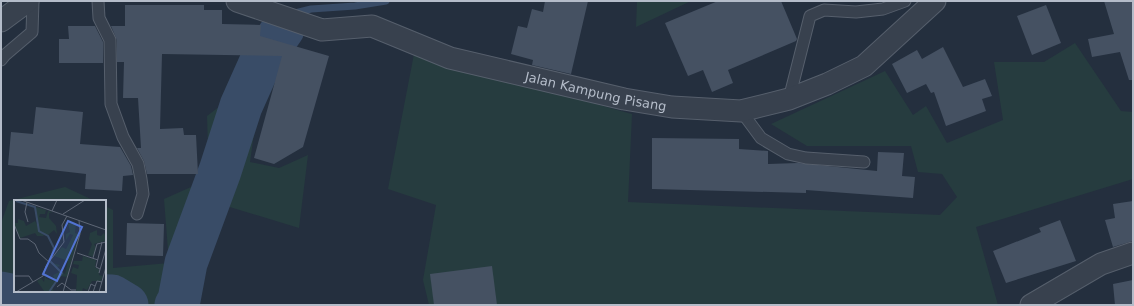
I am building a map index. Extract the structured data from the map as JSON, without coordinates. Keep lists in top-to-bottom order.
{
  "streets": {
    "street": ["Jalan Kampung Pisang"]
  }
}
